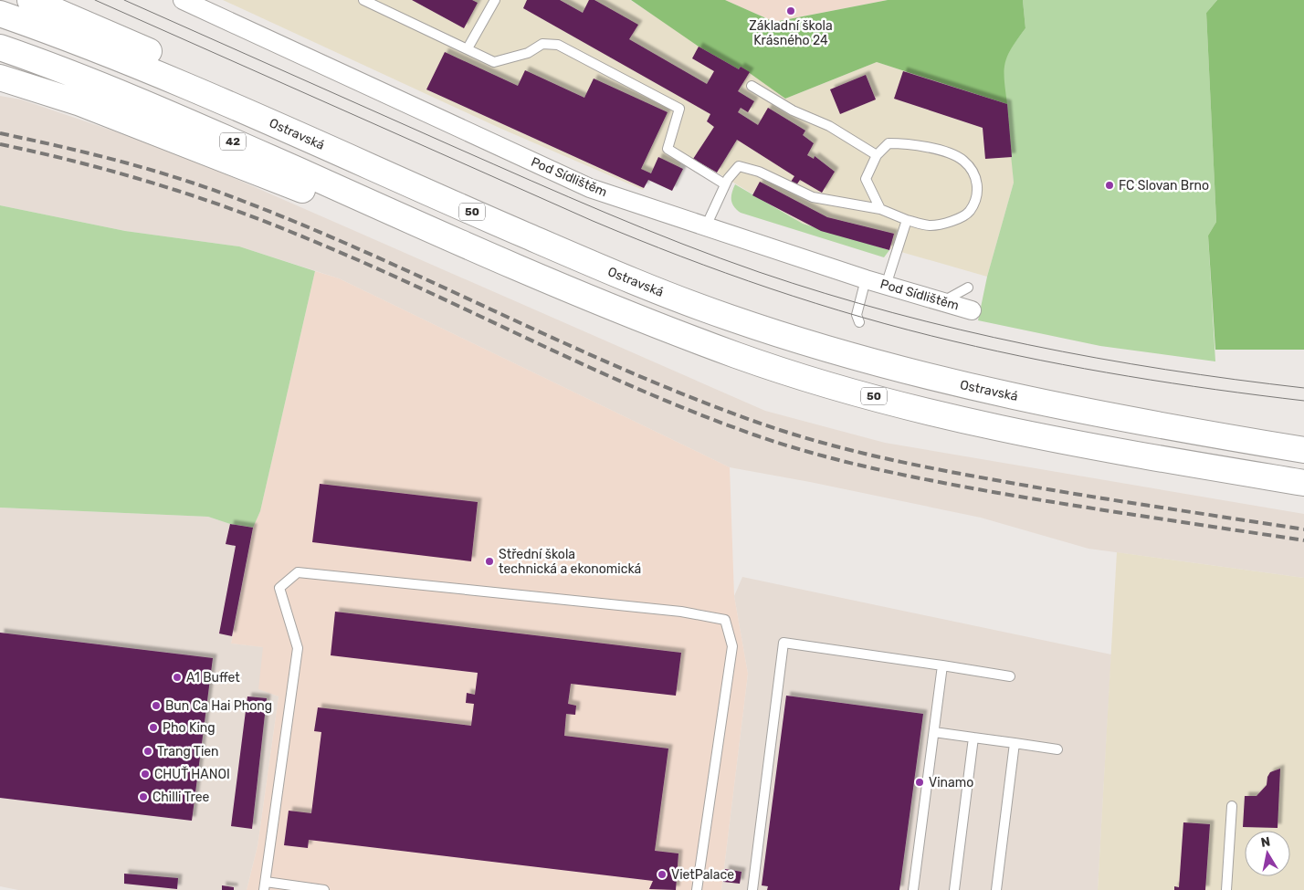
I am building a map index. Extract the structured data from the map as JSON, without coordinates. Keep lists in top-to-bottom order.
{
  "streets": {
    "highway": ["Ostravská", "42", "50"],
    "street": ["Pod Sídlištěm"]
  },
  "crossings": [
    ["42", "50"]
  ],
  "places": [
    "Základní škola Krásného 24",
    "FC Slovan Brno",
    "Střední škola technická a ekonomická",
    "A1 Buffet",
    "Bun Ca Hai Phong",
    "Pho King",
    "Trang Tien",
    "CHUŤ HANOI",
    "Vinamo",
    "Chilli Tree",
    "VietPalace"
  ],
  "north": "top"
}
